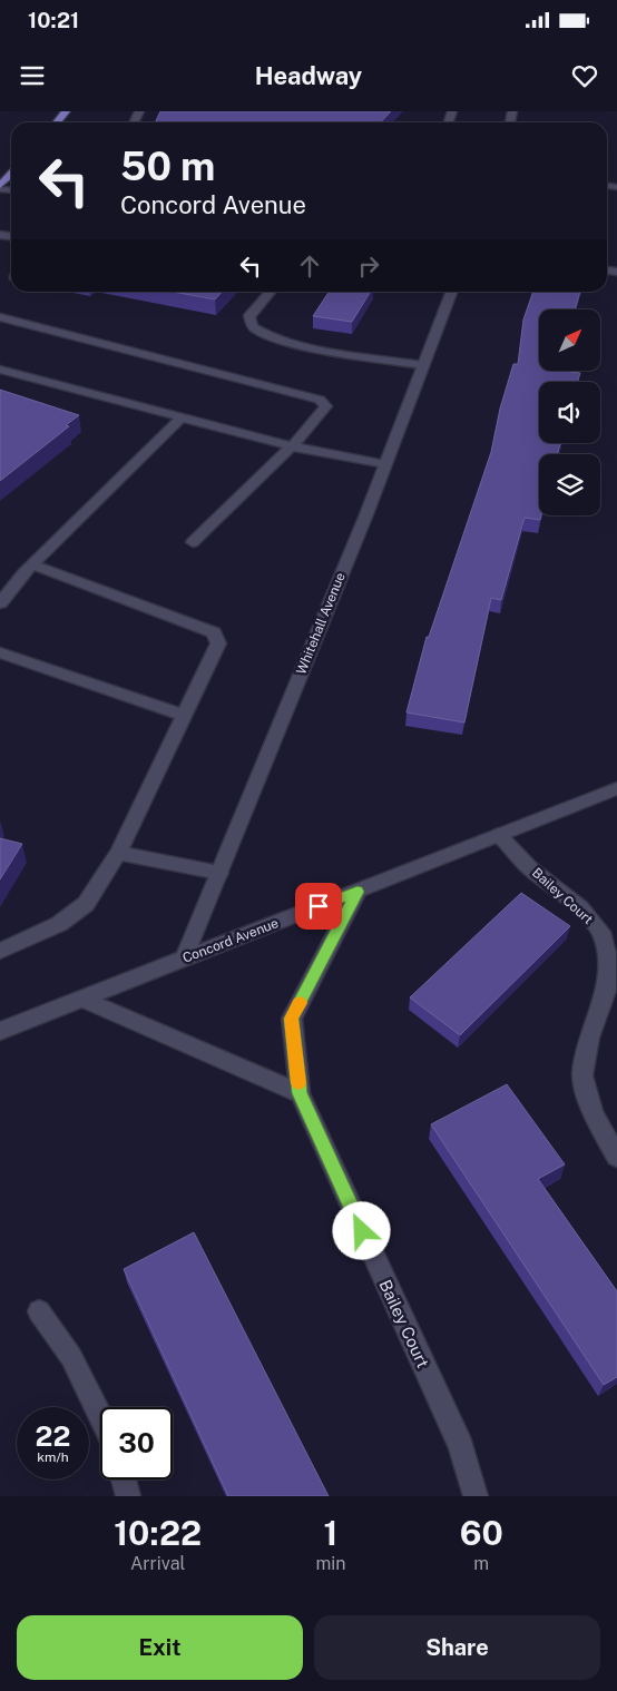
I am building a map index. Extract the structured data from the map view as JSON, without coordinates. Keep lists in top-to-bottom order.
{
  "streets": {
    "street": ["Whitehall Avenue", "Bailey Court", "Concord Avenue"]
  },
  "crossings": [
    ["Whitehall Avenue", "Concord Avenue"],
    ["Bailey Court", "Concord Avenue"]
  ],
  "north": "top right",
  "page": {
    "status": "10:21",
    "header": "Headway",
    "turn": ["50 m", "Concord Avenue"],
    "speed": "22 km/h",
    "limit": "30",
    "eta": [
      "10:22",
      "Arrival",
      "1",
      "min",
      "60",
      "m"
    ],
    "buttons": ["Exit", "Share"]
  }
}
